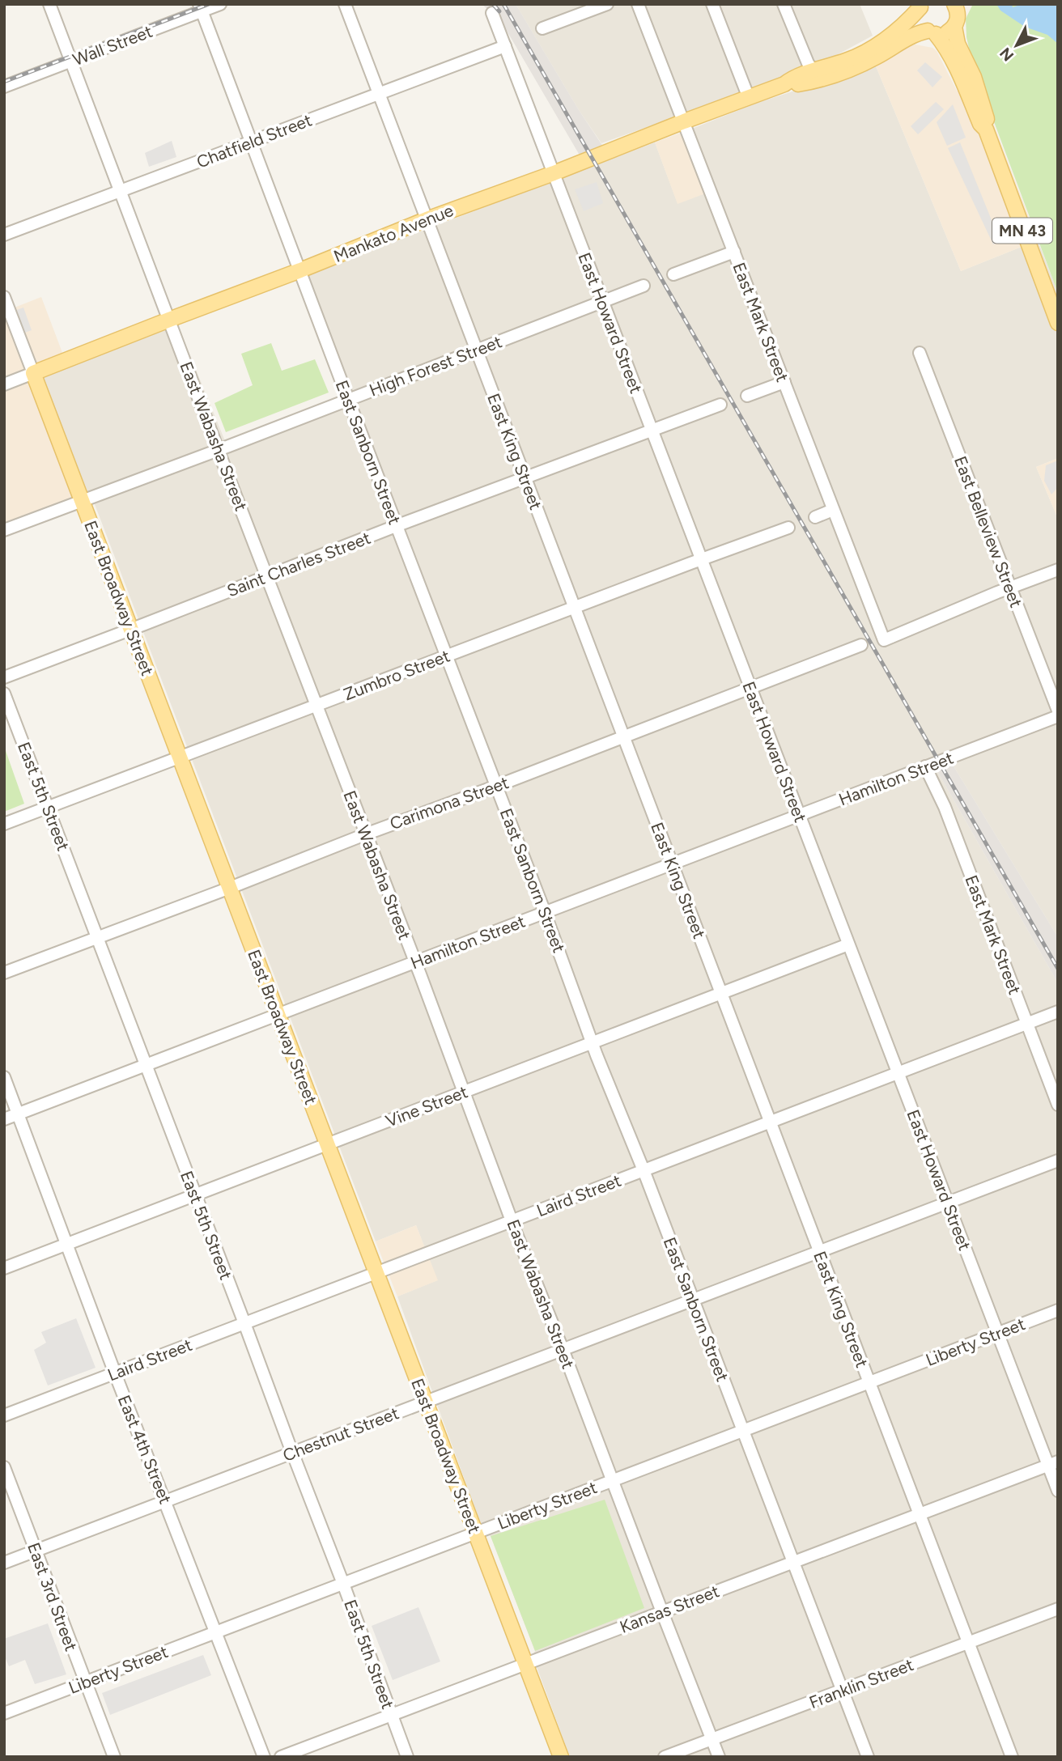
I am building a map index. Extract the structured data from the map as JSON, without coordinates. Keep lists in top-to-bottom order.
{
  "streets": {
    "main road": ["MN 43", "Mankato Avenue", "East Broadway Street"],
    "street": [
      "Wall Street",
      "Chatfield Street",
      "East Mark Street",
      "East Howard Street",
      "High Forest Street",
      "East Wabasha Street",
      "East King Street",
      "East Sanborn Street",
      "East Belleview Street",
      "Saint Charles Street",
      "Zumbro Street",
      "Hamilton Street",
      "East 5th Street",
      "Carimona Street",
      "Vine Street",
      "Laird Street",
      "Liberty Street",
      "Chestnut Street",
      "East 4th Street",
      "East 3rd Street",
      "Kansas Street",
      "Franklin Street"
    ]
  },
  "crossings": [
    ["Wall Street", "East Wabasha Street"],
    ["Wall Street", "East Sanborn Street"],
    ["Chatfield Street", "East Howard Street"],
    ["Chatfield Street", "East Wabasha Street"],
    ["Chatfield Street", "East King Street"],
    ["Chatfield Street", "East Sanborn Street"],
    ["MN 43", "Mankato Avenue"],
    ["Mankato Avenue", "East Mark Street"],
    ["Mankato Avenue", "East Howard Street"],
    ["Mankato Avenue", "East Wabasha Street"],
    ["Mankato Avenue", "East King Street"],
    ["Mankato Avenue", "East Sanborn Street"],
    ["Mankato Avenue", "East Broadway Street"],
    ["East Mark Street", "East Belleview Street"],
    ["East Mark Street", "Hamilton Street"],
    ["East Mark Street", "Laird Street"],
    ["East Howard Street", "High Forest Street"],
    ["East Howard Street", "Saint Charles Street"],
    ["East Howard Street", "Zumbro Street"],
    ["East Howard Street", "Hamilton Street"],
    ["East Howard Street", "Carimona Street"],
    ["East Howard Street", "Vine Street"],
    ["East Howard Street", "Laird Street"],
    ["East Howard Street", "Liberty Street"],
    ["East Howard Street", "Chestnut Street"],
    ["East Howard Street", "Kansas Street"],
    ["High Forest Street", "East Wabasha Street"],
    ["High Forest Street", "East King Street"],
    ["High Forest Street", "East Sanborn Street"],
    ["High Forest Street", "East Broadway Street"],
    ["East Wabasha Street", "Saint Charles Street"],
    ["East Wabasha Street", "Zumbro Street"],
    ["East Wabasha Street", "Hamilton Street"],
    ["East Wabasha Street", "Carimona Street"],
    ["East Wabasha Street", "Vine Street"],
    ["East Wabasha Street", "Laird Street"],
    ["East Wabasha Street", "Liberty Street"],
    ["East Wabasha Street", "Chestnut Street"],
    ["East Wabasha Street", "Kansas Street"],
    ["East Wabasha Street", "Franklin Street"],
    ["East King Street", "Saint Charles Street"],
    ["East King Street", "Zumbro Street"],
    ["East King Street", "Hamilton Street"],
    ["East King Street", "Carimona Street"],
    ["East King Street", "Vine Street"],
    ["East King Street", "Laird Street"],
    ["East King Street", "Liberty Street"],
    ["East King Street", "Chestnut Street"],
    ["East King Street", "Kansas Street"],
    ["East King Street", "Franklin Street"],
    ["East Sanborn Street", "Saint Charles Street"],
    ["East Sanborn Street", "Zumbro Street"],
    ["East Sanborn Street", "Hamilton Street"],
    ["East Sanborn Street", "Carimona Street"],
    ["East Sanborn Street", "Vine Street"],
    ["East Sanborn Street", "Laird Street"],
    ["East Sanborn Street", "Liberty Street"],
    ["East Sanborn Street", "Chestnut Street"],
    ["East Sanborn Street", "Kansas Street"],
    ["East Sanborn Street", "Franklin Street"],
    ["Saint Charles Street", "East Broadway Street"],
    ["East Broadway Street", "Zumbro Street"],
    ["East Broadway Street", "Hamilton Street"],
    ["East Broadway Street", "Carimona Street"],
    ["East Broadway Street", "Vine Street"],
    ["East Broadway Street", "Laird Street"],
    ["East Broadway Street", "Liberty Street"],
    ["East Broadway Street", "Chestnut Street"],
    ["East Broadway Street", "Kansas Street"],
    ["Zumbro Street", "East 5th Street"],
    ["Hamilton Street", "East 5th Street"],
    ["Hamilton Street", "East 4th Street"],
    ["East 5th Street", "Carimona Street"],
    ["East 5th Street", "Vine Street"],
    ["East 5th Street", "Laird Street"],
    ["East 5th Street", "Liberty Street"],
    ["East 5th Street", "Chestnut Street"],
    ["East 5th Street", "Kansas Street"],
    ["Vine Street", "East 4th Street"],
    ["Laird Street", "East 4th Street"],
    ["Liberty Street", "East 4th Street"],
    ["Liberty Street", "East 3rd Street"],
    ["Chestnut Street", "East 4th Street"],
    ["Chestnut Street", "East 3rd Street"]
  ],
  "north": "bottom left"
}
